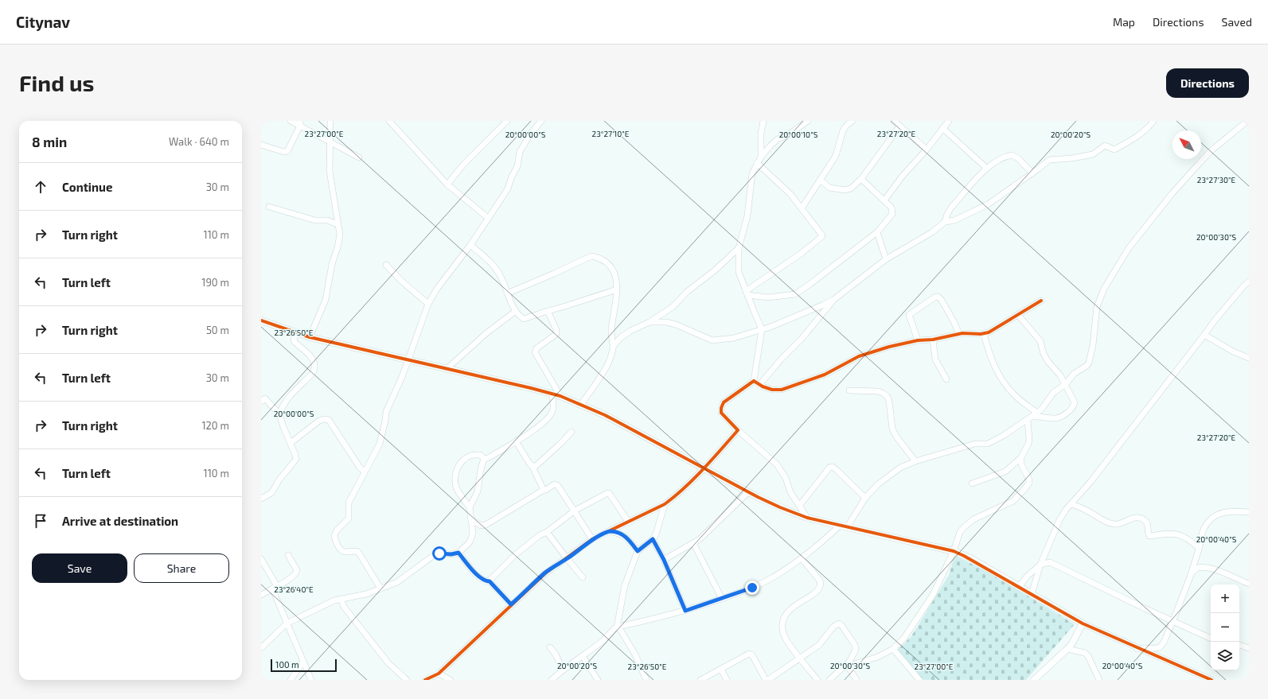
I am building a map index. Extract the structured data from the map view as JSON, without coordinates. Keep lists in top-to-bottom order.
{
  "scale_bar": "100 m",
  "north": "top left",
  "page": {
    "header": "Citynav",
    "nav": ["Map", "Directions", "Saved"],
    "buttons": [
      "Directions",
      ["Save", "Share"]
    ],
    "title": "Find us",
    "heading": ["8 min", "Walk · 640 m"],
    "list": [
      ["Continue", "30 m"],
      ["Turn right", "110 m"],
      ["Turn left", "190 m"],
      ["Turn right", "50 m"],
      ["Turn left", "30 m"],
      ["Turn right", "120 m"],
      ["Turn left", "110 m"],
      "Arrive at destination"
    ],
    "map_buttons": ["+", "−"],
    "scale": "100 m"
  },
  "coordinates": [
    "23°27'00\"E",
    "23°27'10\"E",
    "23°27'20\"E",
    "20°00'00\"S",
    "20°00'10\"S",
    "20°00'20\"S",
    "23°27'30\"E",
    "20°00'30\"S",
    "23°26'50\"E",
    "20°00'40\"S",
    "23°26'40\"E"
  ]
}
